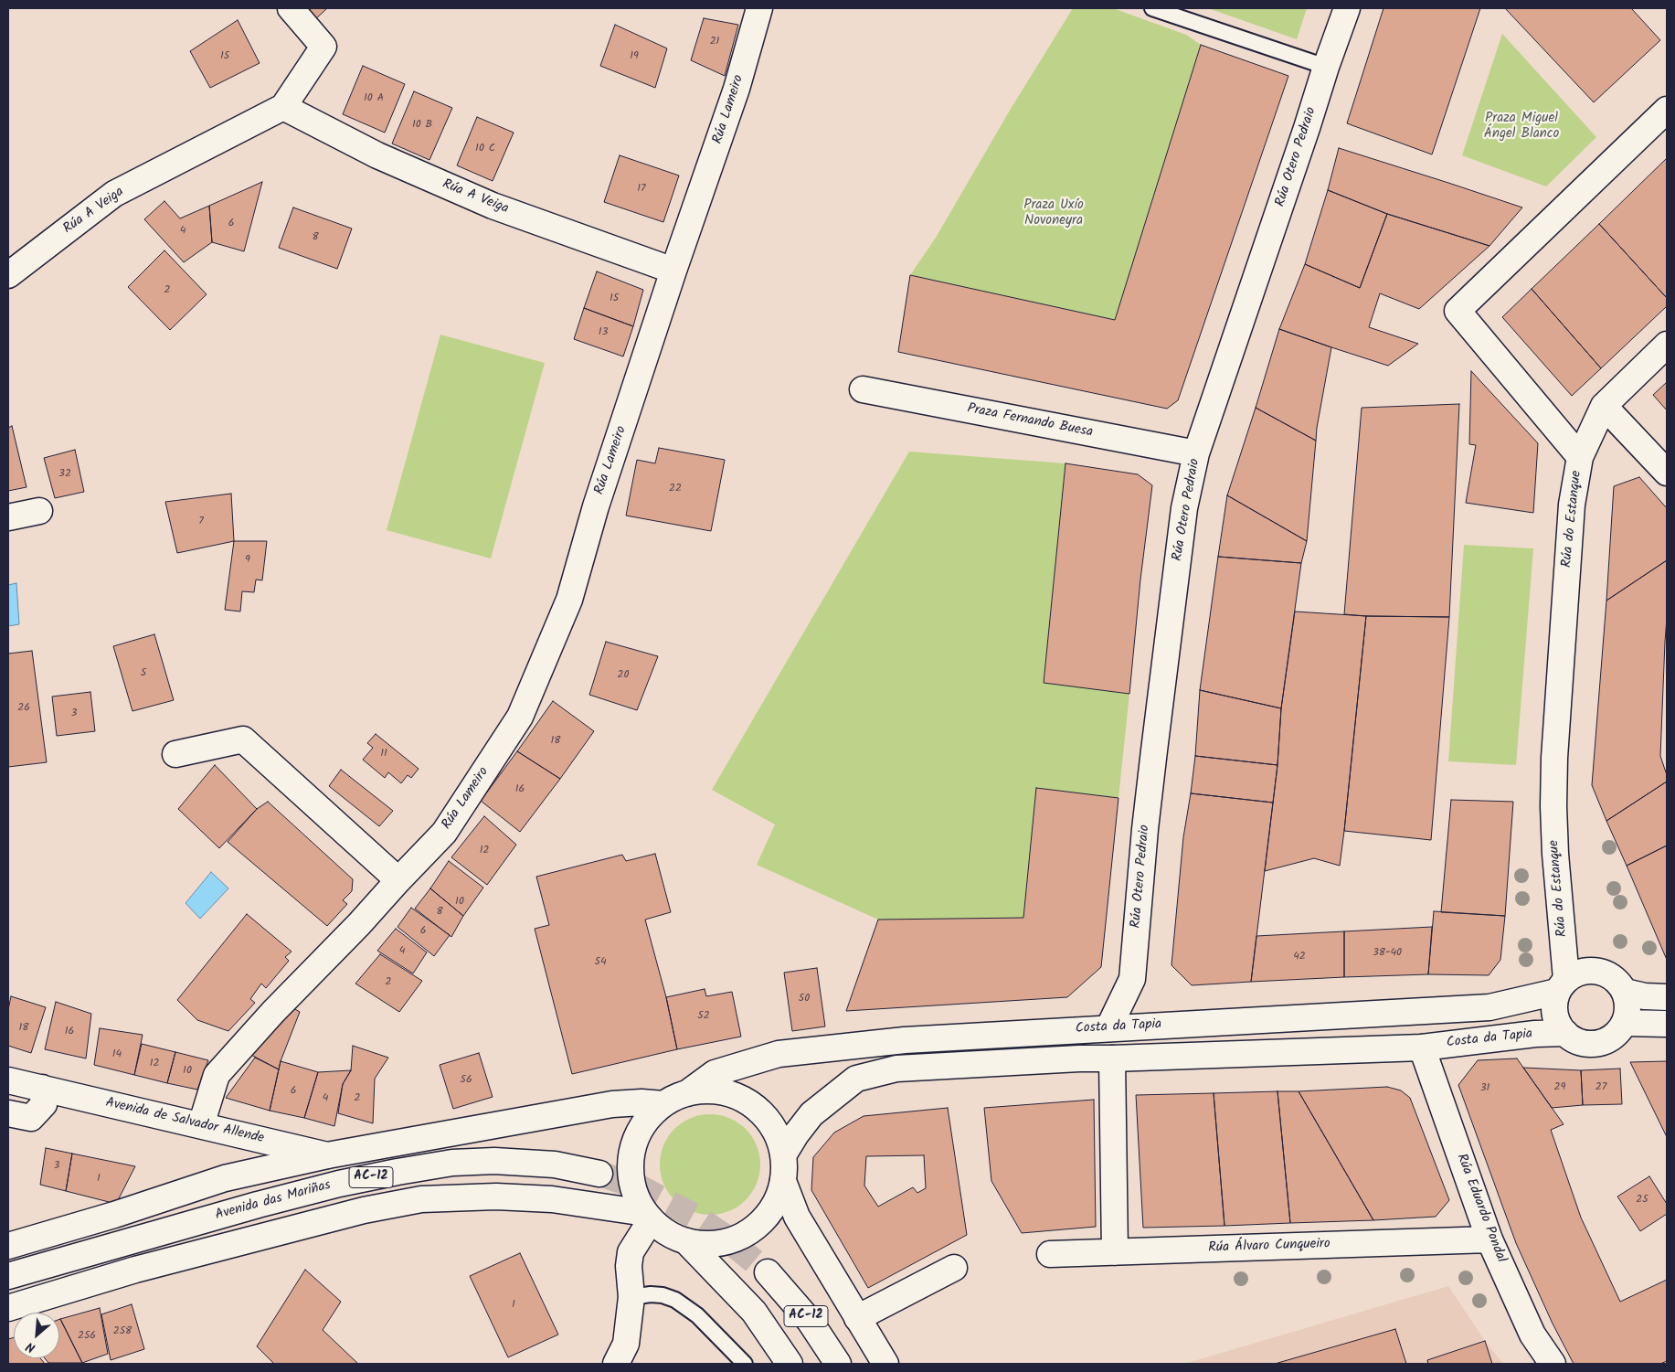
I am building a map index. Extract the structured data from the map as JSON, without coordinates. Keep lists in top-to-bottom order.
{
  "streets": {
    "main road": [
      "Rúa Lameiro",
      "Rúa Otero Pedraio",
      "Rúa A Veiga",
      "Praza Fernando Buesa",
      "Rúa do Estanque",
      "Costa da Tapia",
      "Avenida de Salvador Allende",
      "AC-12",
      "Avenida das Mariñas",
      "Rúa Eduardo Pondal",
      "Rúa Álvaro Cunqueiro"
    ]
  },
  "crossings": [
    ["Rúa Lameiro", "Rúa A Veiga"],
    ["Rúa Lameiro", "Avenida de Salvador Allende"],
    ["Rúa Otero Pedraio", "Praza Fernando Buesa"],
    ["Rúa Otero Pedraio", "Costa da Tapia"],
    ["Rúa do Estanque", "Costa da Tapia"],
    ["Costa da Tapia", "Rúa Eduardo Pondal"],
    ["Rúa Eduardo Pondal", "Rúa Álvaro Cunqueiro"]
  ],
  "parks": ["Praza Miguel Ángel Blanco", "Praza Uxío Novoneyra"],
  "house_numbers": [
    "21",
    "15",
    "19",
    "10 A",
    "10 B",
    "10 C",
    "17",
    "6",
    "4",
    "8",
    "2",
    "15",
    "13",
    "32",
    "22",
    "7",
    "9",
    "5",
    "20",
    "26",
    "3",
    "18",
    "11",
    "16",
    "12",
    "10",
    "8",
    "6",
    "4",
    "38-40",
    "42",
    "54",
    "2",
    "50",
    "52",
    "18",
    "16",
    "14",
    "12",
    "10",
    "56",
    "29",
    "27",
    "31",
    "6",
    "4",
    "2",
    "3",
    "1",
    "25",
    "1",
    "258",
    "256"
  ],
  "north": "bottom left"
}
